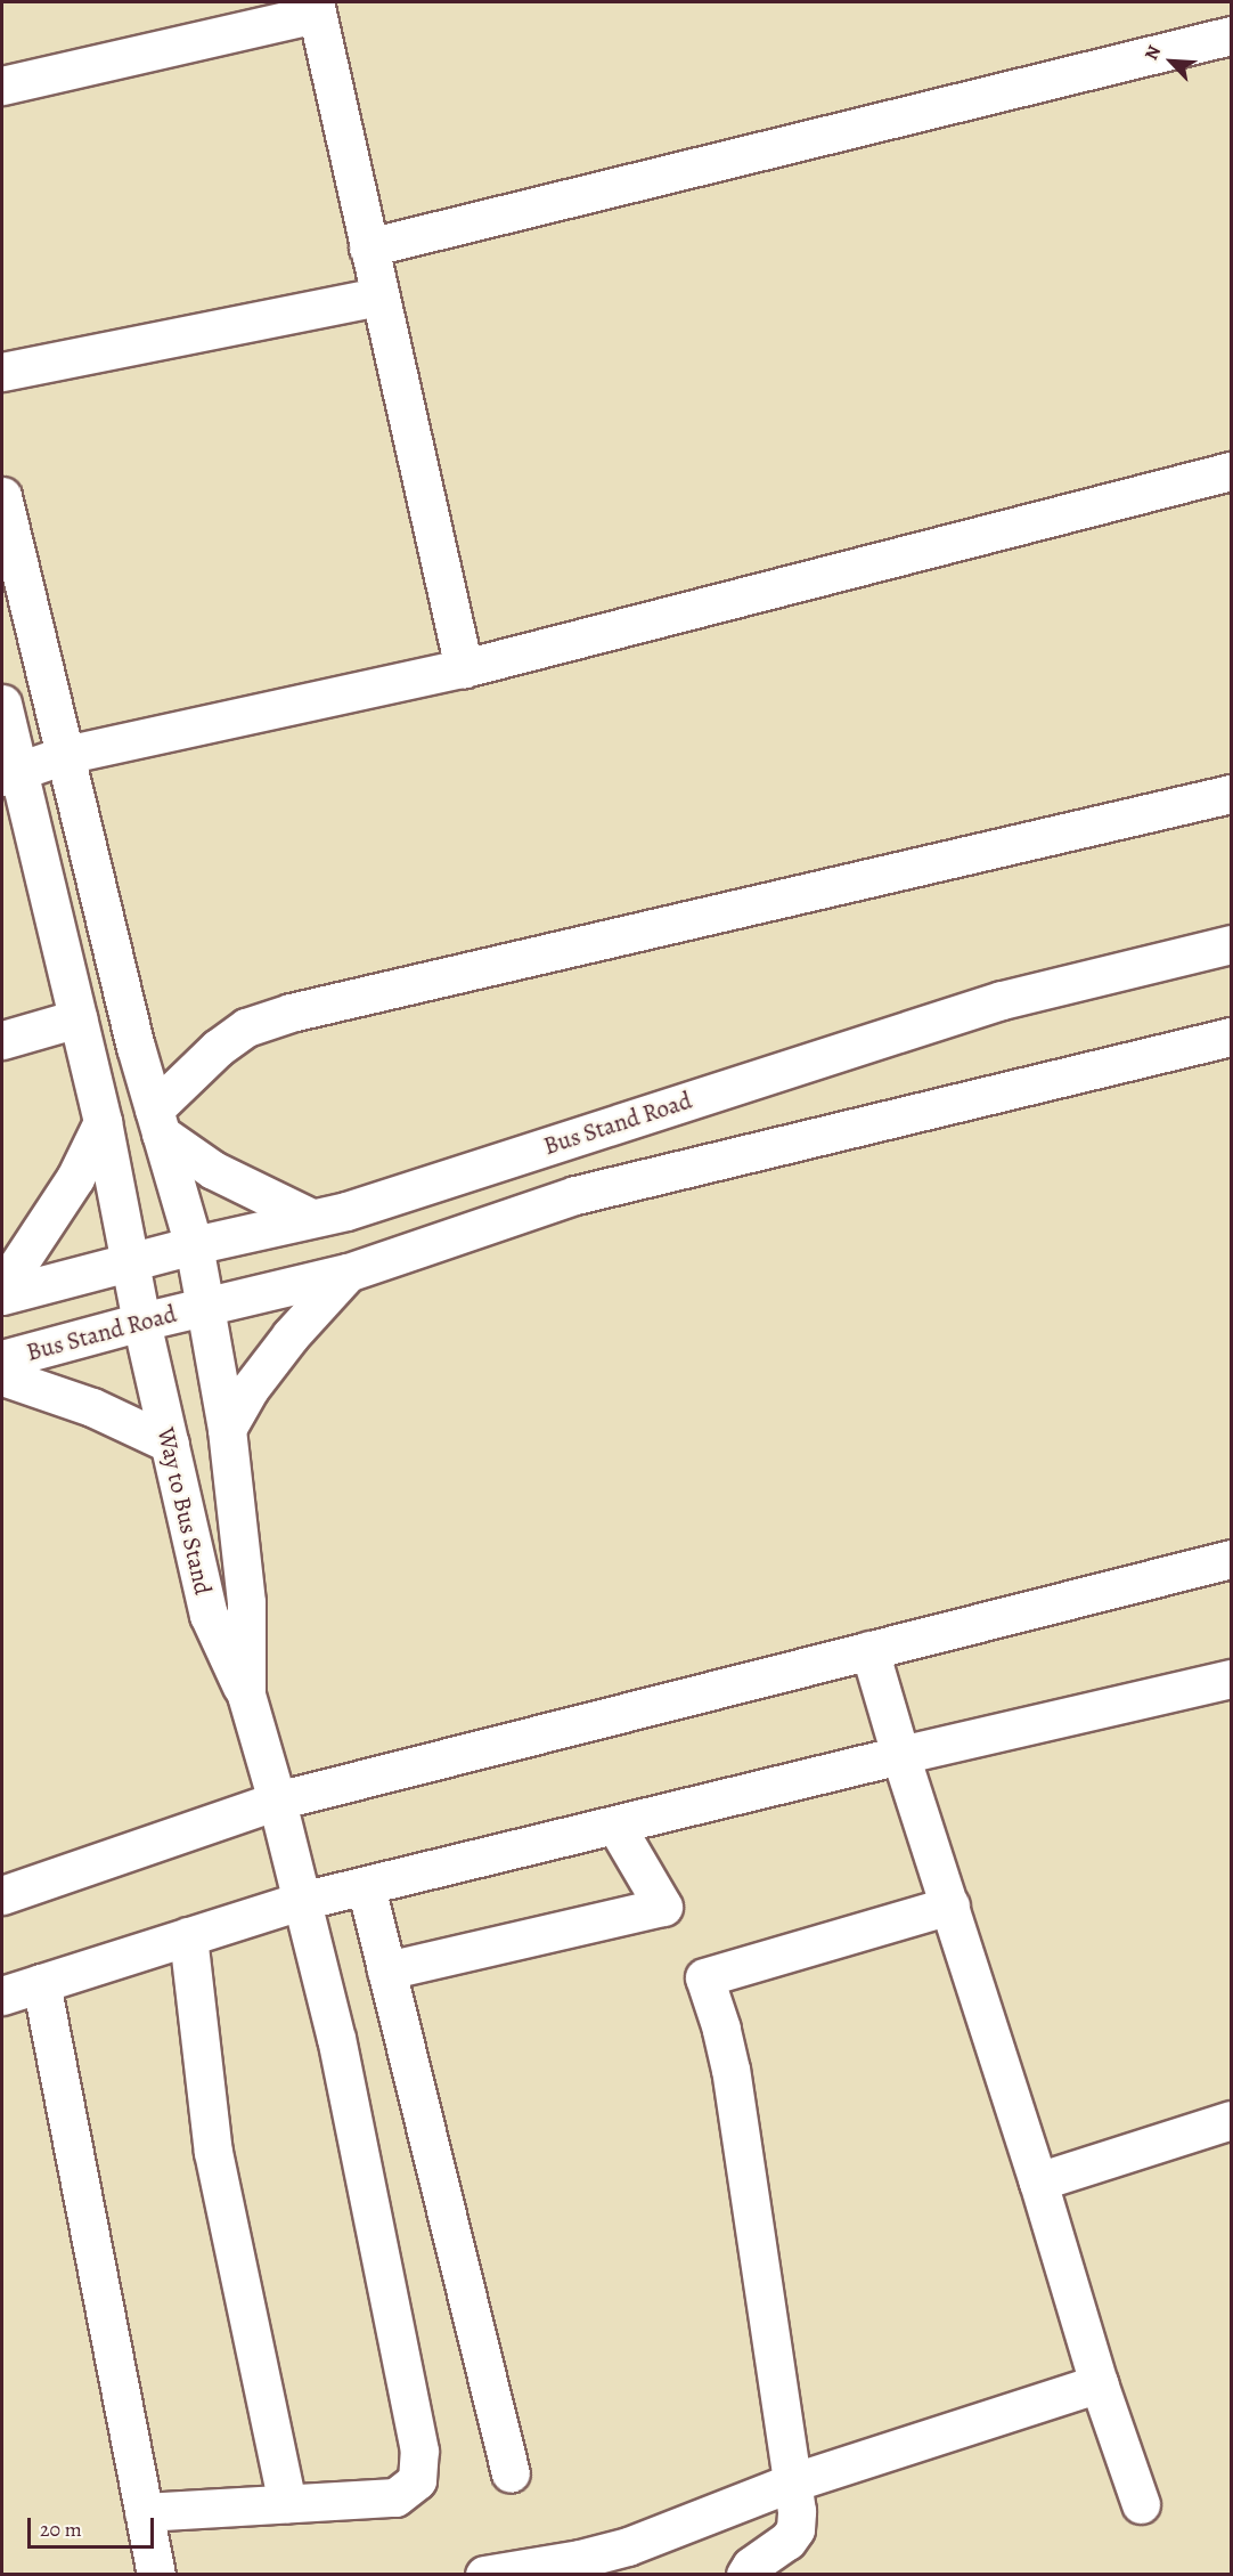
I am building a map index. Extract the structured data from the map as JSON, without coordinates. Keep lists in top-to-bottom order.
{
  "streets": {
    "street": ["Bus Stand Road", "Way to Bus Stand"]
  },
  "crossings": [
    ["Bus Stand Road", "Way to Bus Stand"]
  ],
  "scale_bar": "20 m",
  "north": "top left"
}
